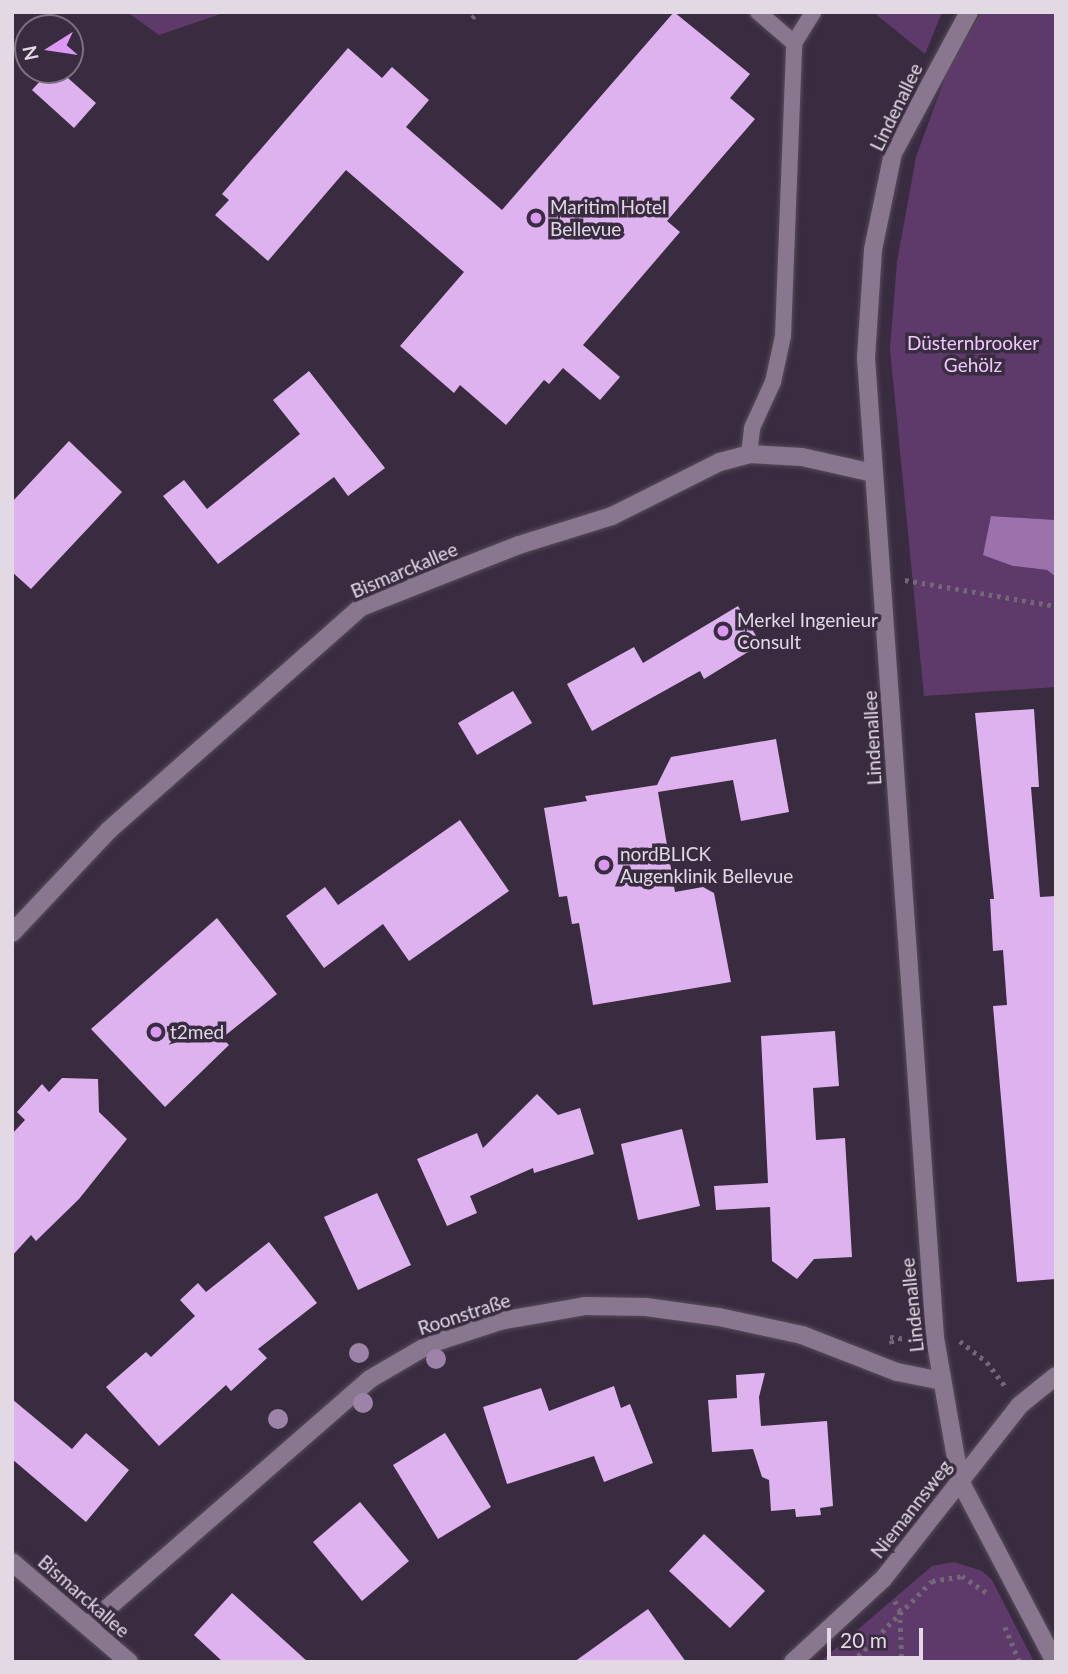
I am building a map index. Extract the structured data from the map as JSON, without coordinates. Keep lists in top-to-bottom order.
{
  "streets": {
    "street": [
      "Lindenallee",
      "Bismarckallee",
      "Roonstraße",
      "Niemannsweg"
    ]
  },
  "crossings": [
    ["Lindenallee", "Bismarckallee"],
    ["Lindenallee", "Roonstraße"],
    ["Lindenallee", "Niemannsweg"],
    ["Bismarckallee", "Roonstraße"]
  ],
  "parks": ["Düsternbrooker Gehölz"],
  "places": [
    "Maritim Hotel Bellevue",
    "Merkel Ingenieur Consult",
    "nordBLICK Augenklinik Bellevue",
    "t2med"
  ],
  "scale_bar": "20 m",
  "north": "left"
}
